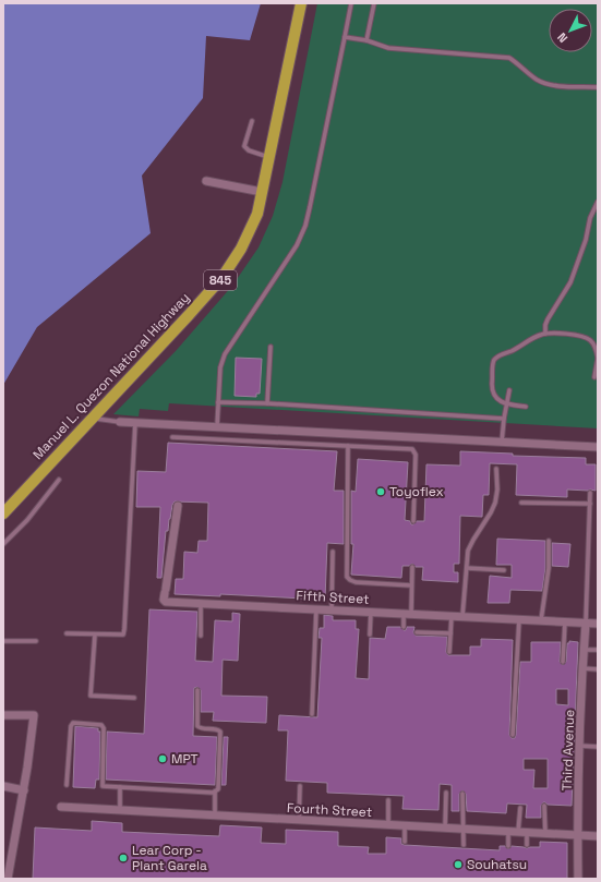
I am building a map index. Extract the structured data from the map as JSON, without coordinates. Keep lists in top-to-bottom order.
{
  "streets": {
    "main road": ["845", "Manuel L. Quezon National Highway"],
    "street": ["Fifth Street", "Third Avenue", "Fourth Street"]
  },
  "crossings": [
    ["Fifth Street", "Third Avenue"],
    ["Third Avenue", "Fourth Street"]
  ],
  "places": [
    "Toyoflex",
    "MPT",
    "Lear Corp - Plant Garela",
    "Souhatsu"
  ],
  "north": "bottom left"
}
